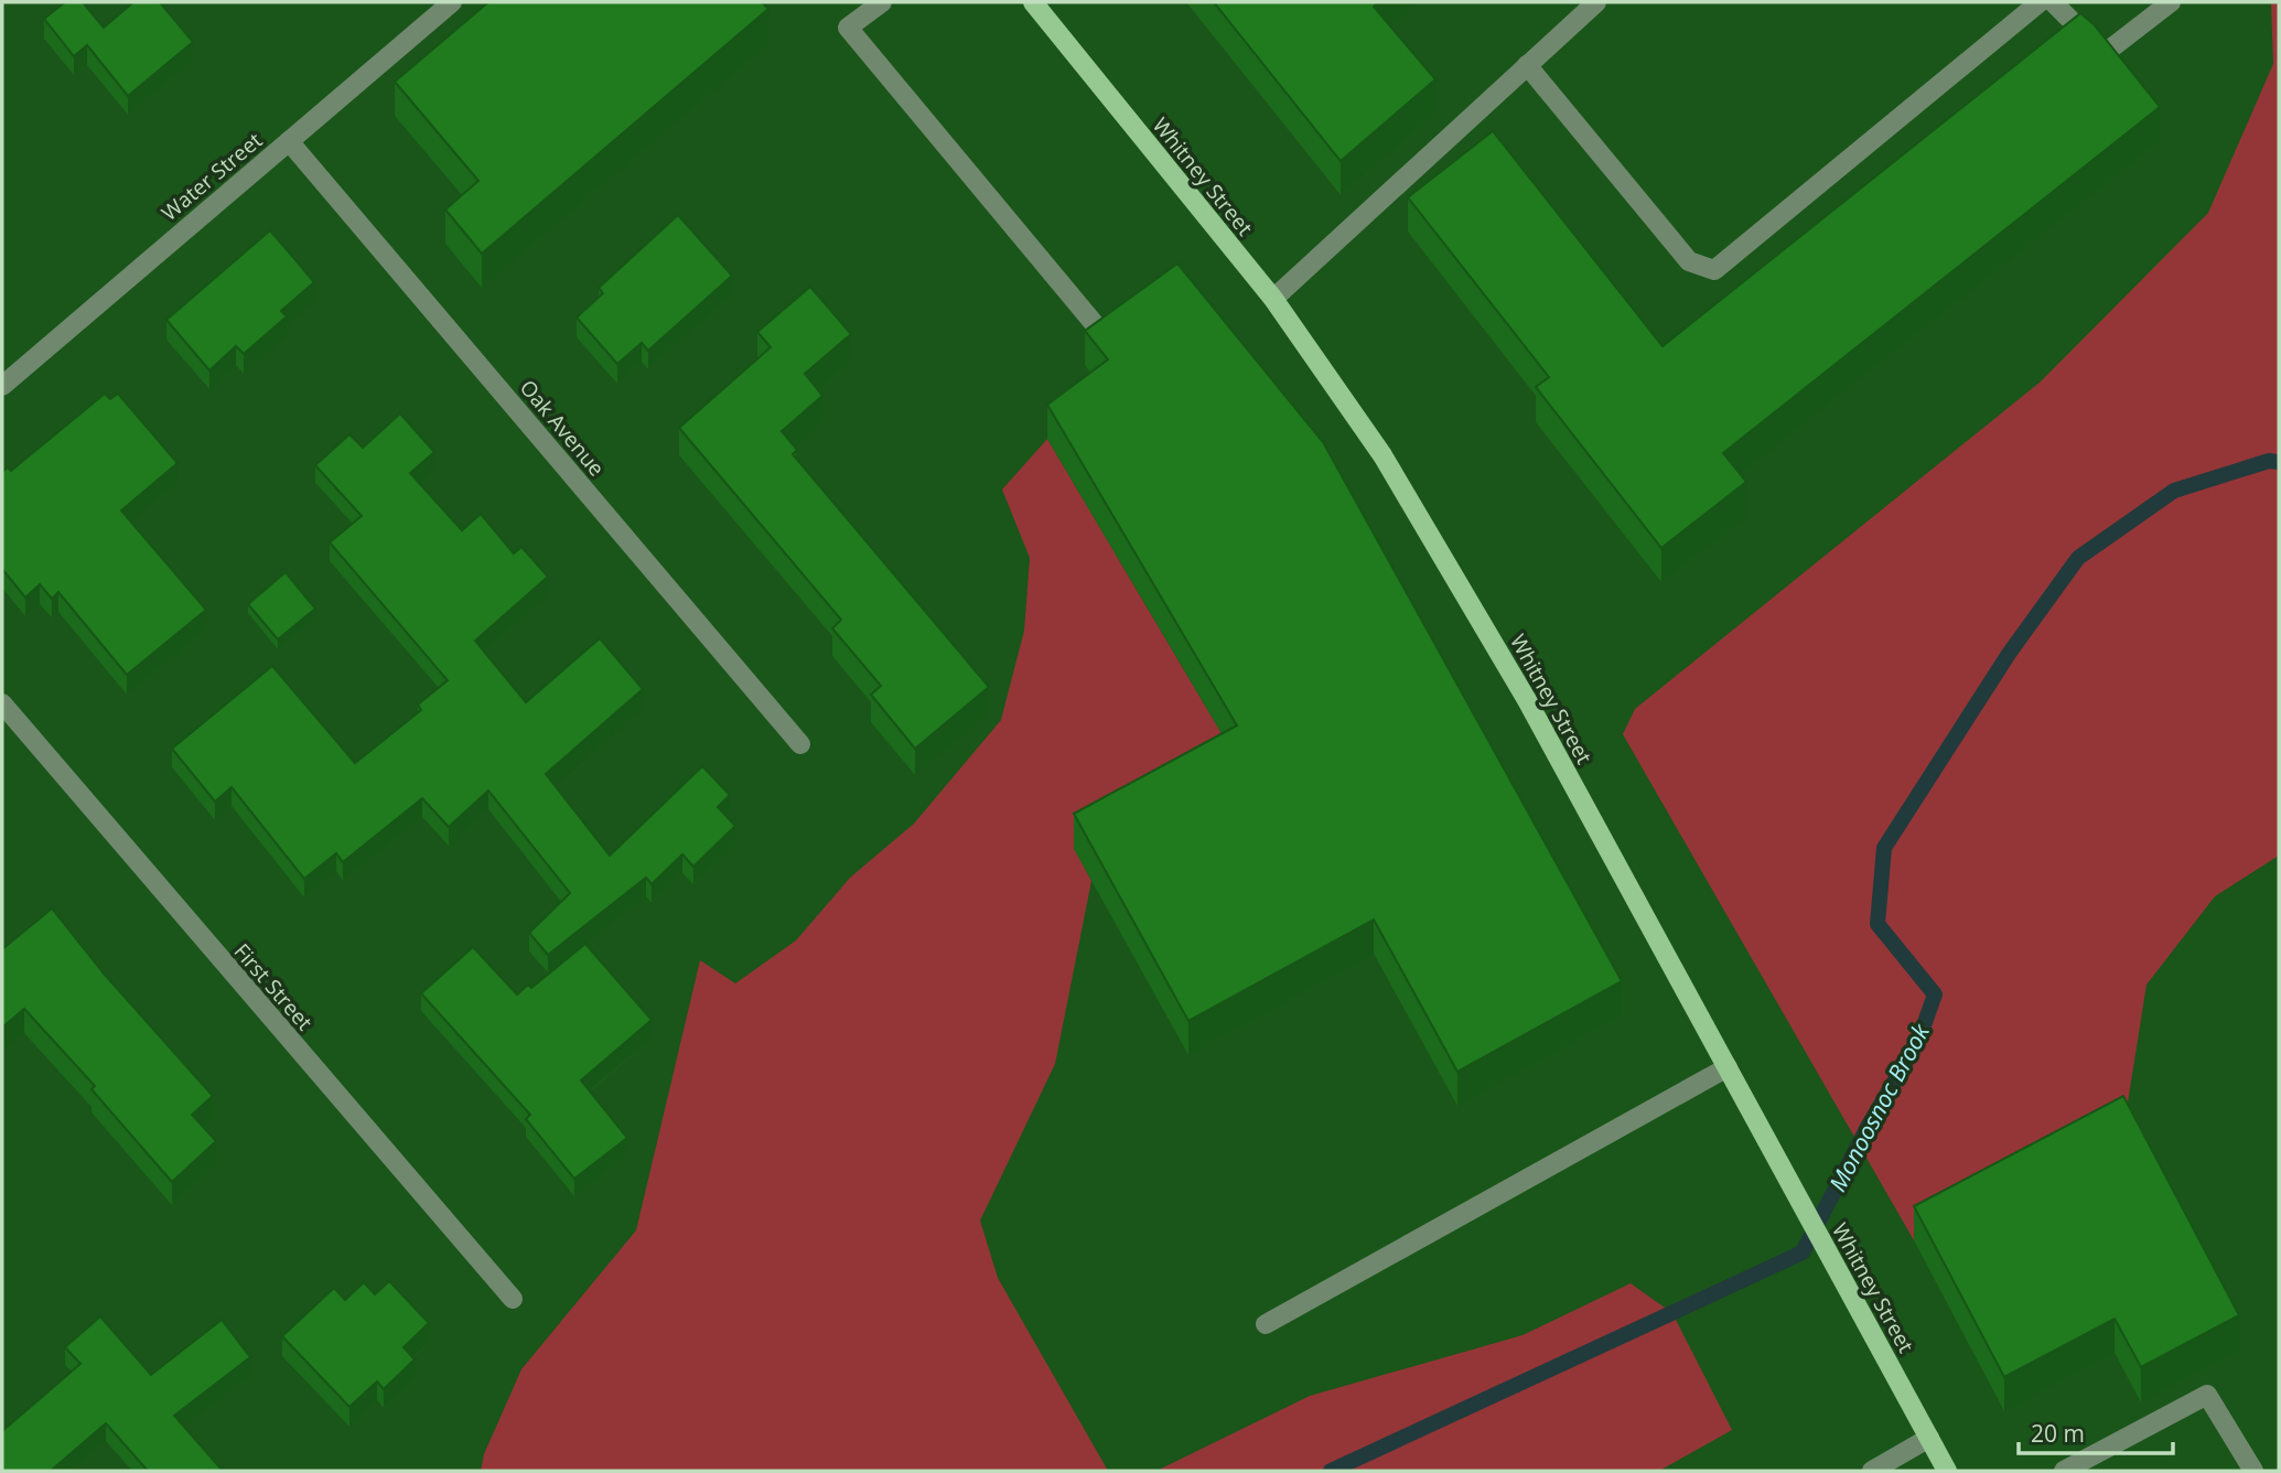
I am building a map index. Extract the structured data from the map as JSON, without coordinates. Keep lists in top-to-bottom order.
{
  "streets": {
    "main road": ["Whitney Street"],
    "street": ["Water Street", "Oak Avenue", "First Street"]
  },
  "crossings": [
    ["Water Street", "Oak Avenue"]
  ],
  "water": ["Monoosnoc Brook"],
  "scale_bar": "20 m"
}
